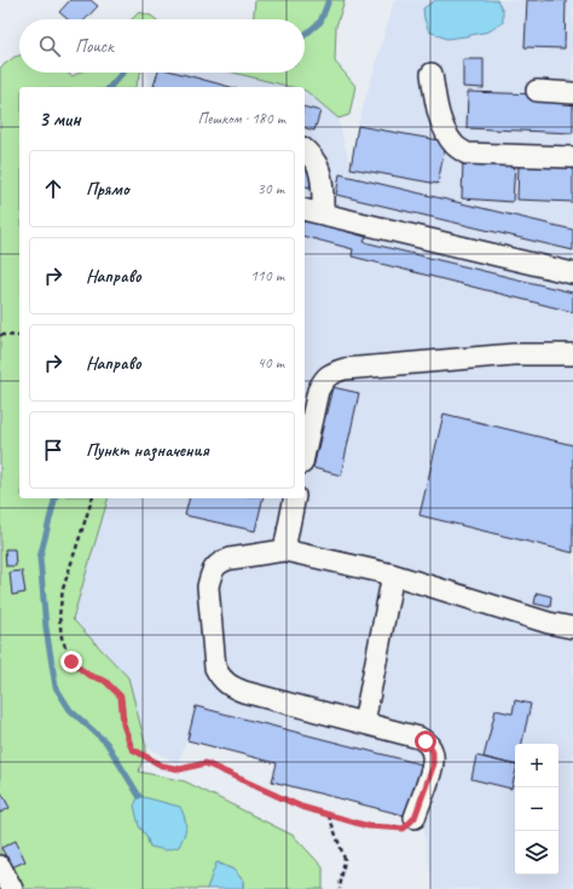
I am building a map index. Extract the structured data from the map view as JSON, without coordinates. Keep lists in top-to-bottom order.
{
  "page": {
    "search": "Поиск",
    "heading": ["3 мин", "Пешком · 180 m"],
    "list": [
      ["Прямо", "30 m"],
      ["Направо", "110 m"],
      ["Направо", "40 m"],
      "Пункт назначения"
    ],
    "map_buttons": ["+", "−"]
  }
}
